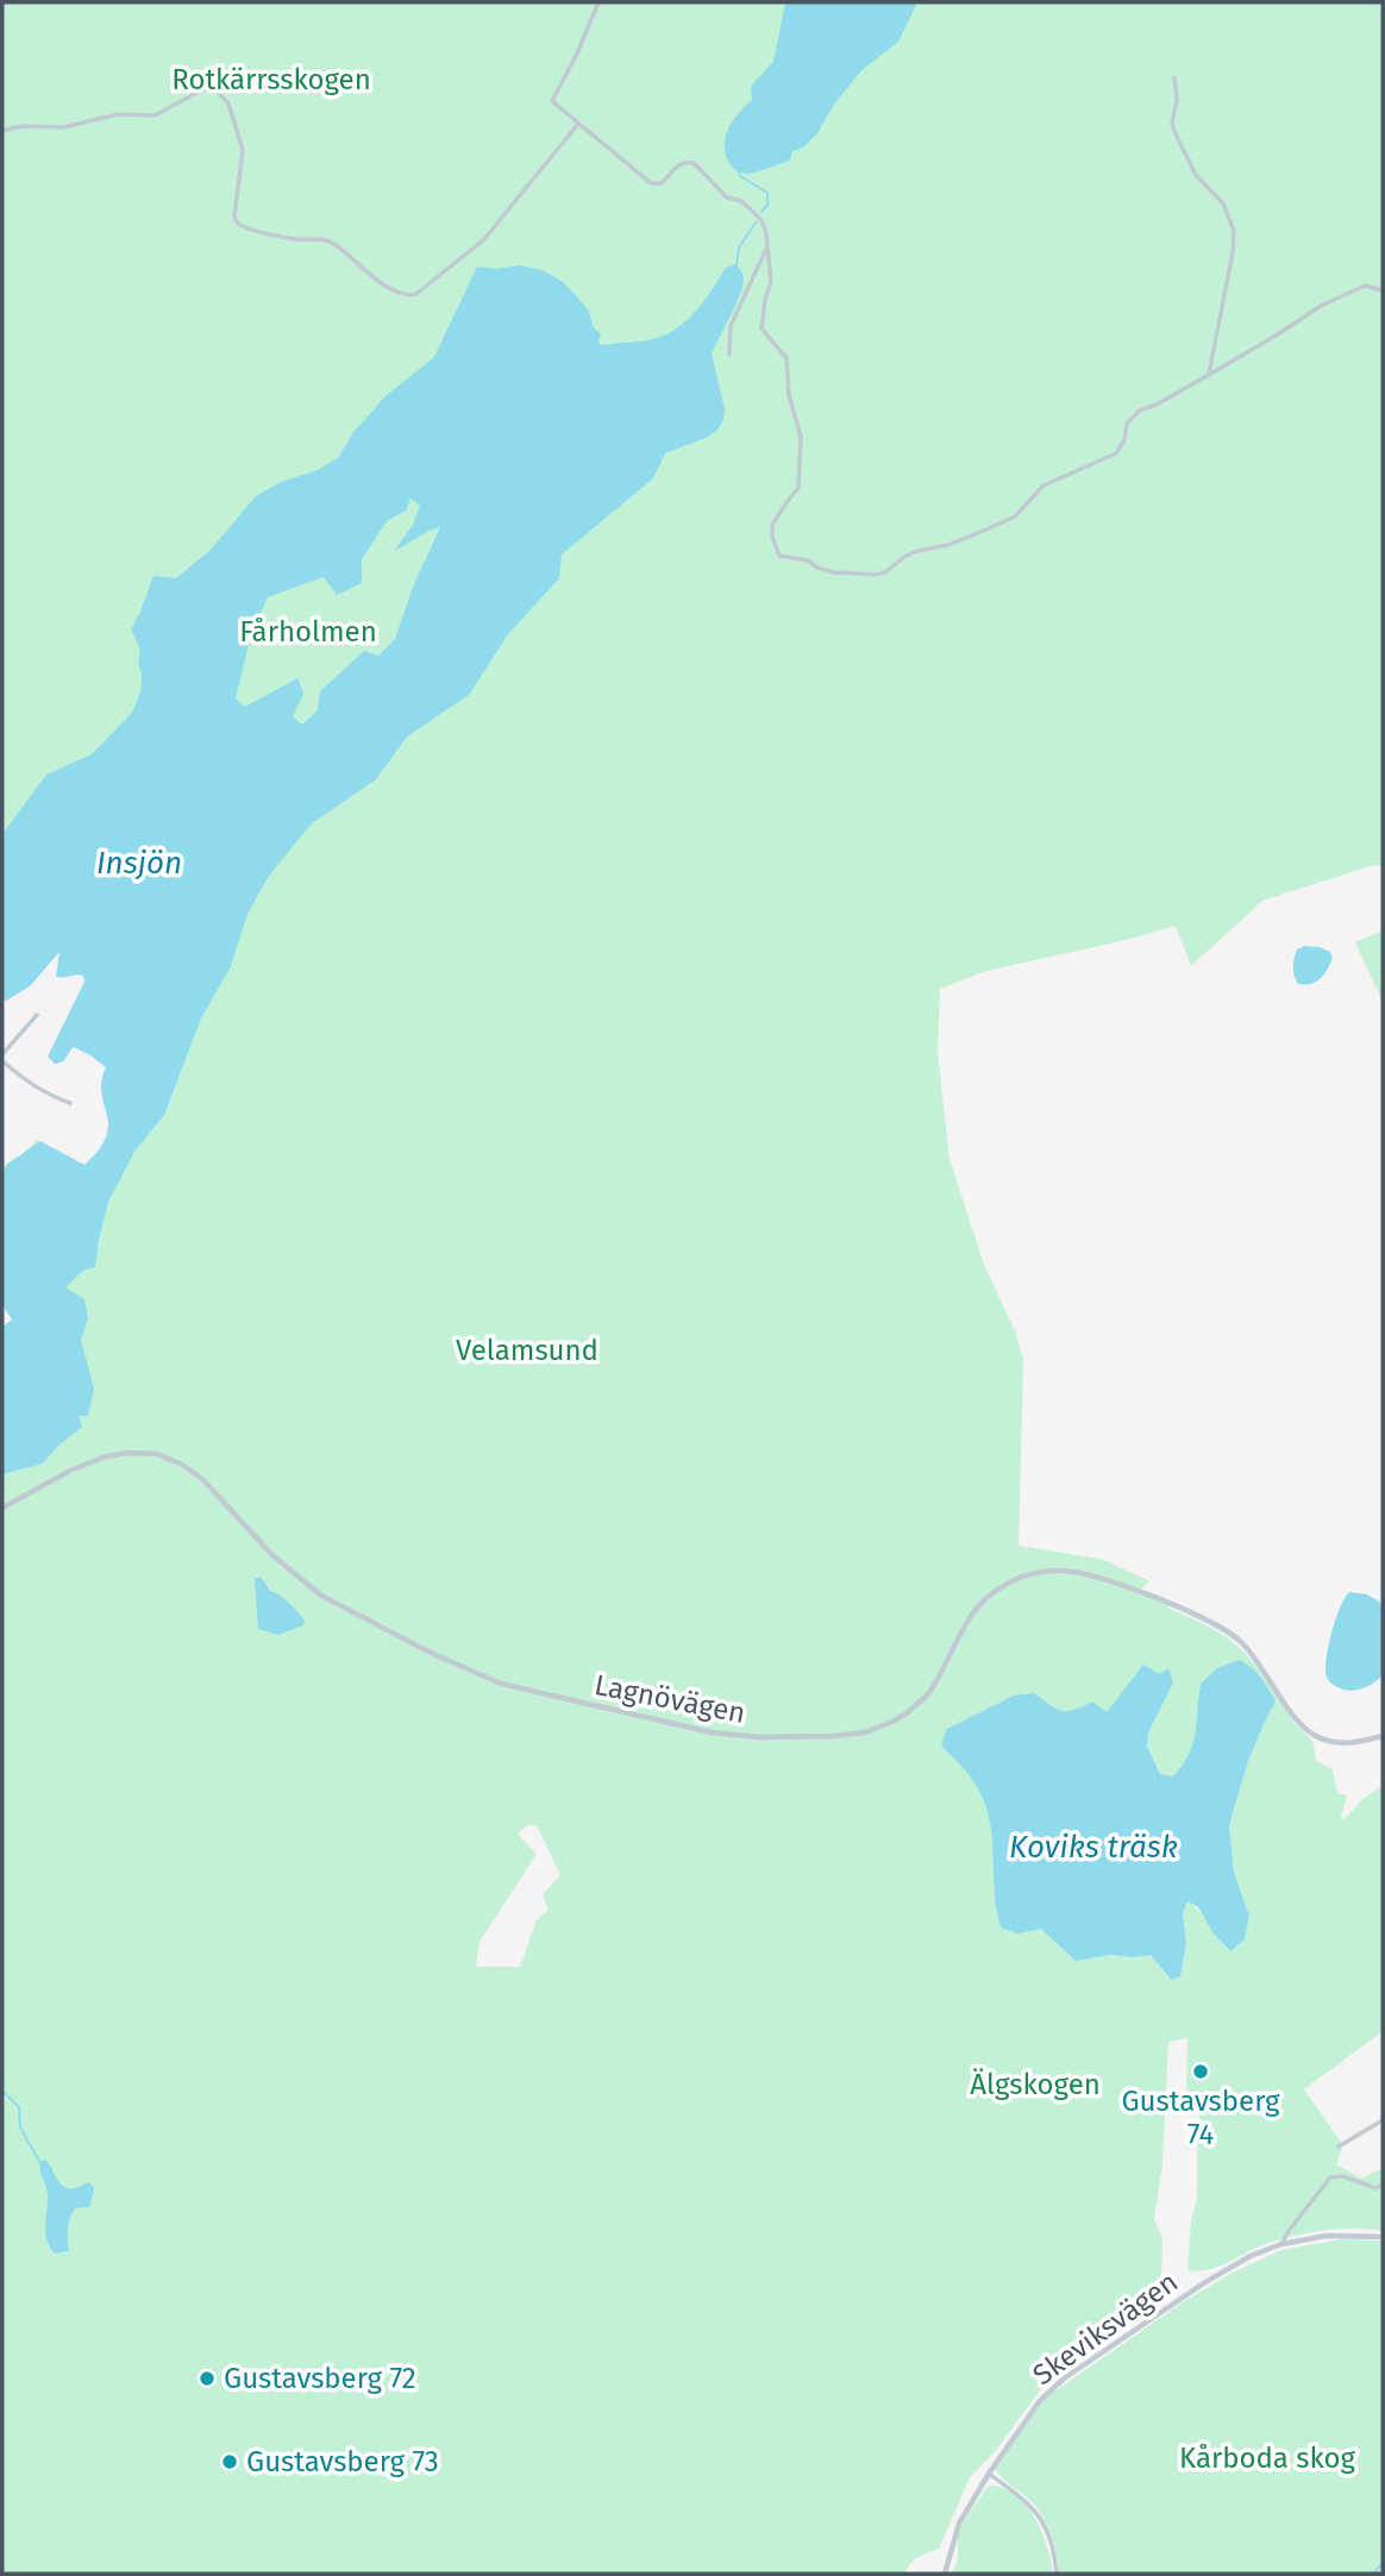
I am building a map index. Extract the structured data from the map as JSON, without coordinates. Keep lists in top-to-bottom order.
{
  "streets": {
    "street": ["Lagnövägen", "Skeviksvägen"]
  },
  "water": ["Insjön", "Koviks träsk"],
  "parks": [
    "Rotkärrsskogen",
    "Fårholmen",
    "Velamsund",
    "Älgskogen",
    "Kårboda skog"
  ],
  "places": ["Gustavsberg 74", "Gustavsberg 72", "Gustavsberg 73"]
}
